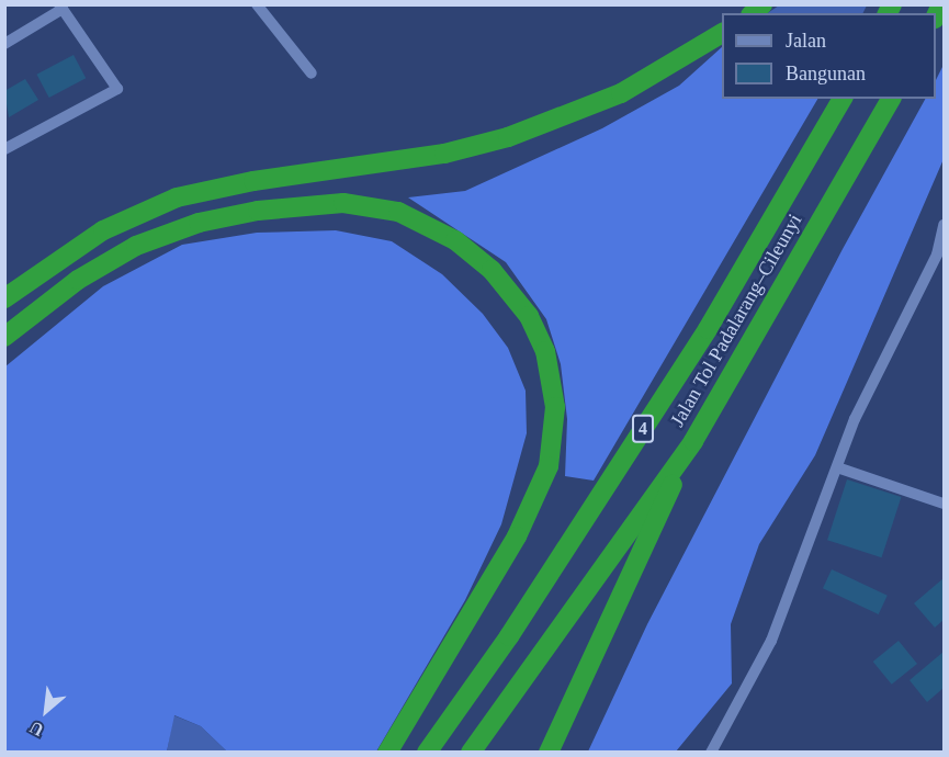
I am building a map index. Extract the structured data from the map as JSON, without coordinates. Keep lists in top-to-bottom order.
{
  "streets": {
    "highway": ["Jalan Tol Padalarang–Cileunyi", "4"]
  },
  "legend": ["Jalan", "Bangunan"],
  "north": "bottom left"
}
